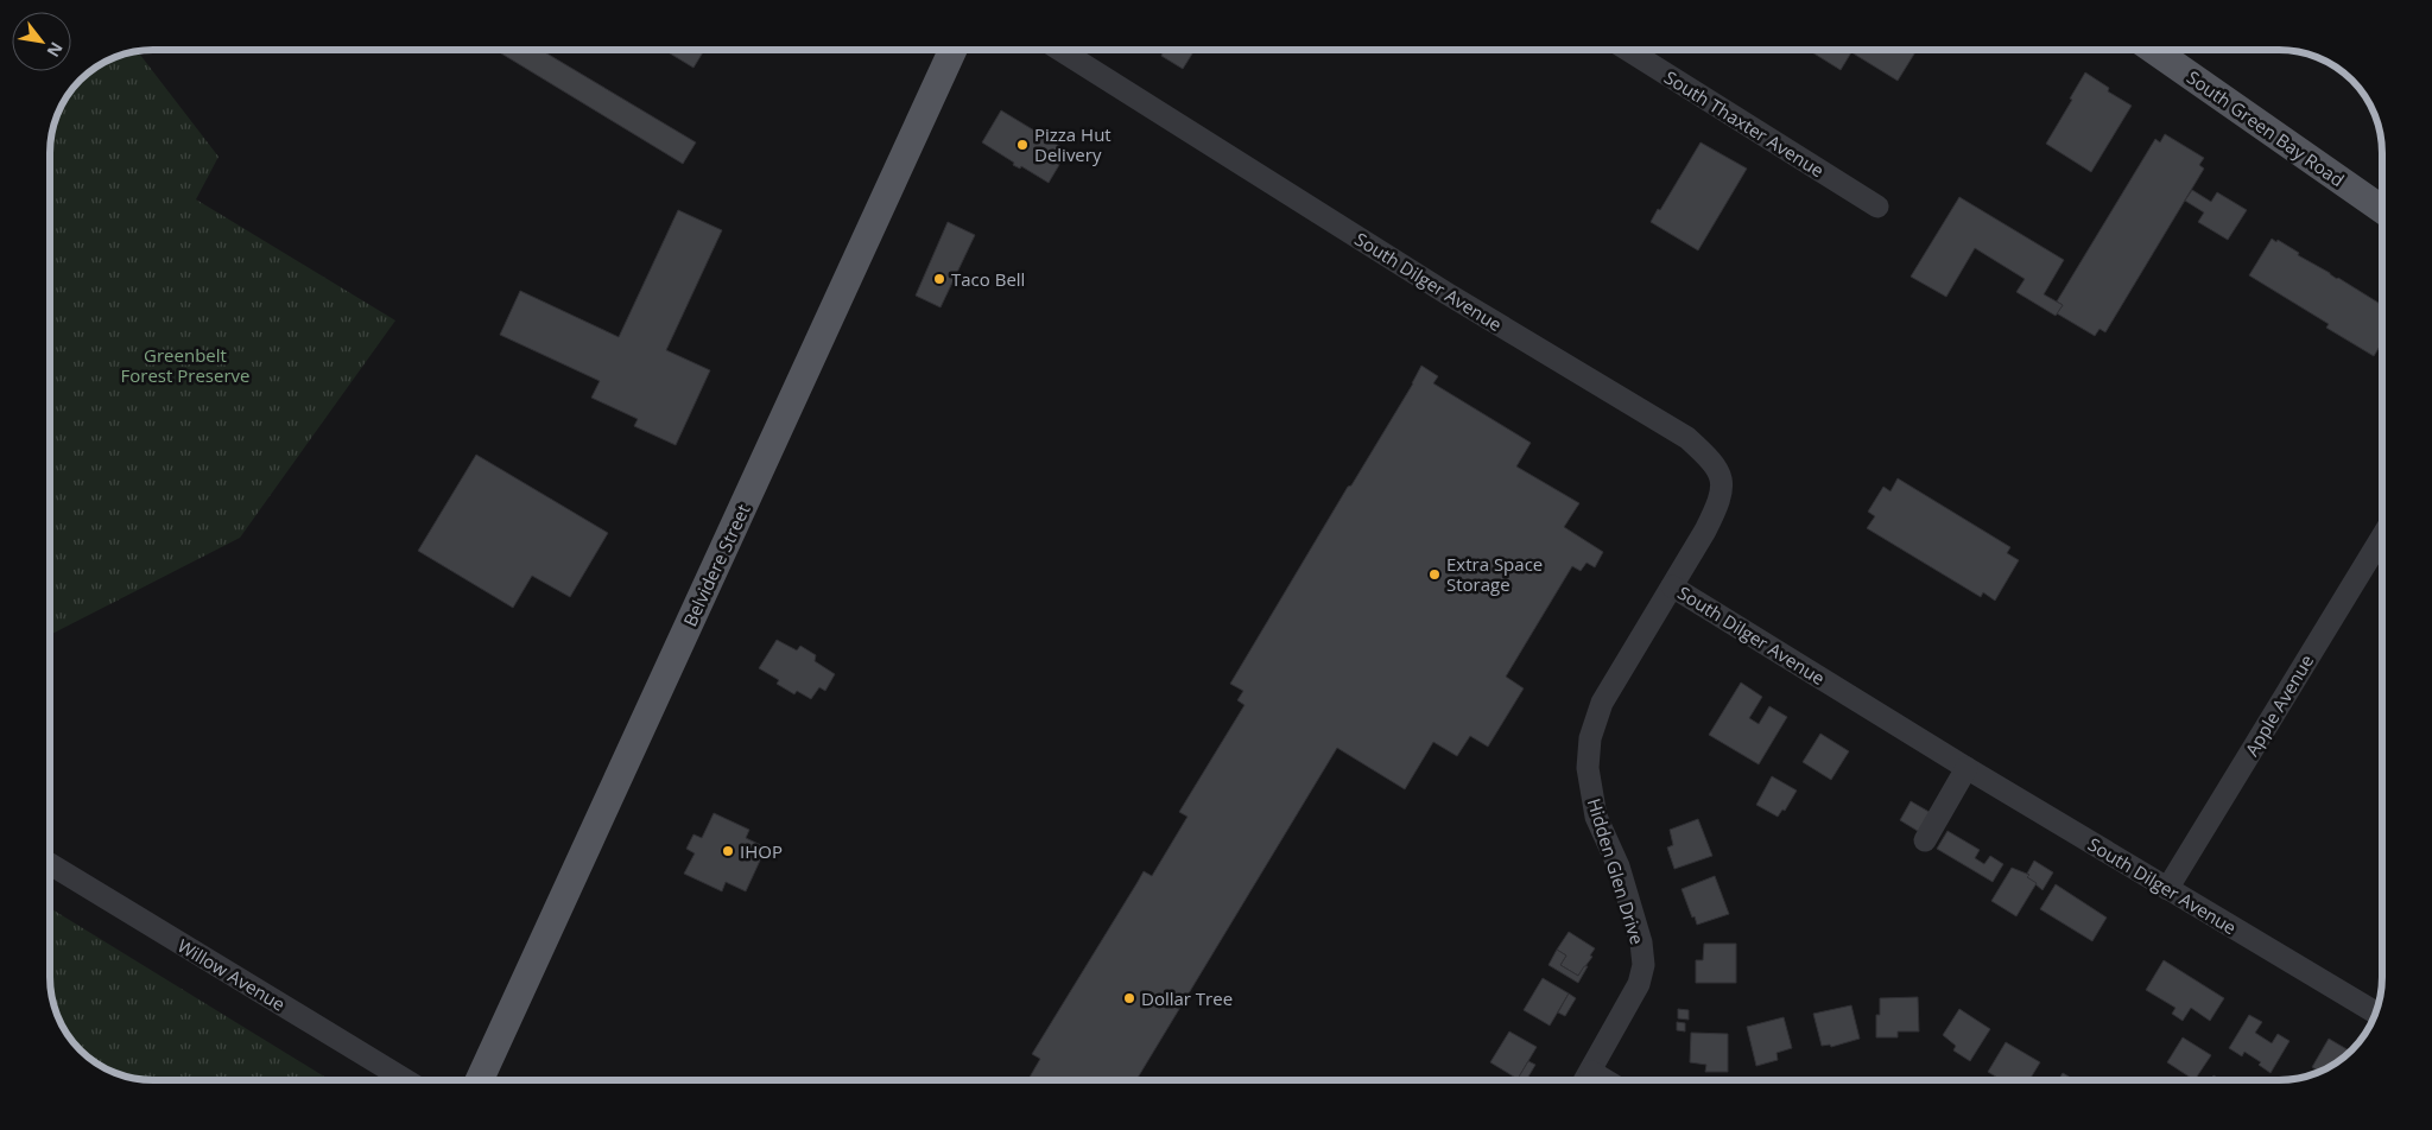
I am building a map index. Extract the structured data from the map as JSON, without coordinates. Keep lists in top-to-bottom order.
{
  "streets": {
    "main road": ["South Green Bay Road", "Belvidere Street"],
    "street": [
      "South Thaxter Avenue",
      "South Dilger Avenue",
      "Apple Avenue",
      "Hidden Glen Drive",
      "Willow Avenue"
    ]
  },
  "crossings": [
    ["South Dilger Avenue", "Apple Avenue"],
    ["South Dilger Avenue", "Hidden Glen Drive"]
  ],
  "parks": ["Greenbelt Forest Preserve"],
  "places": [
    "Pizza Hut Delivery",
    "Taco Bell",
    "Extra Space Storage",
    "IHOP",
    "Dollar Tree"
  ],
  "north": "bottom right"
}
